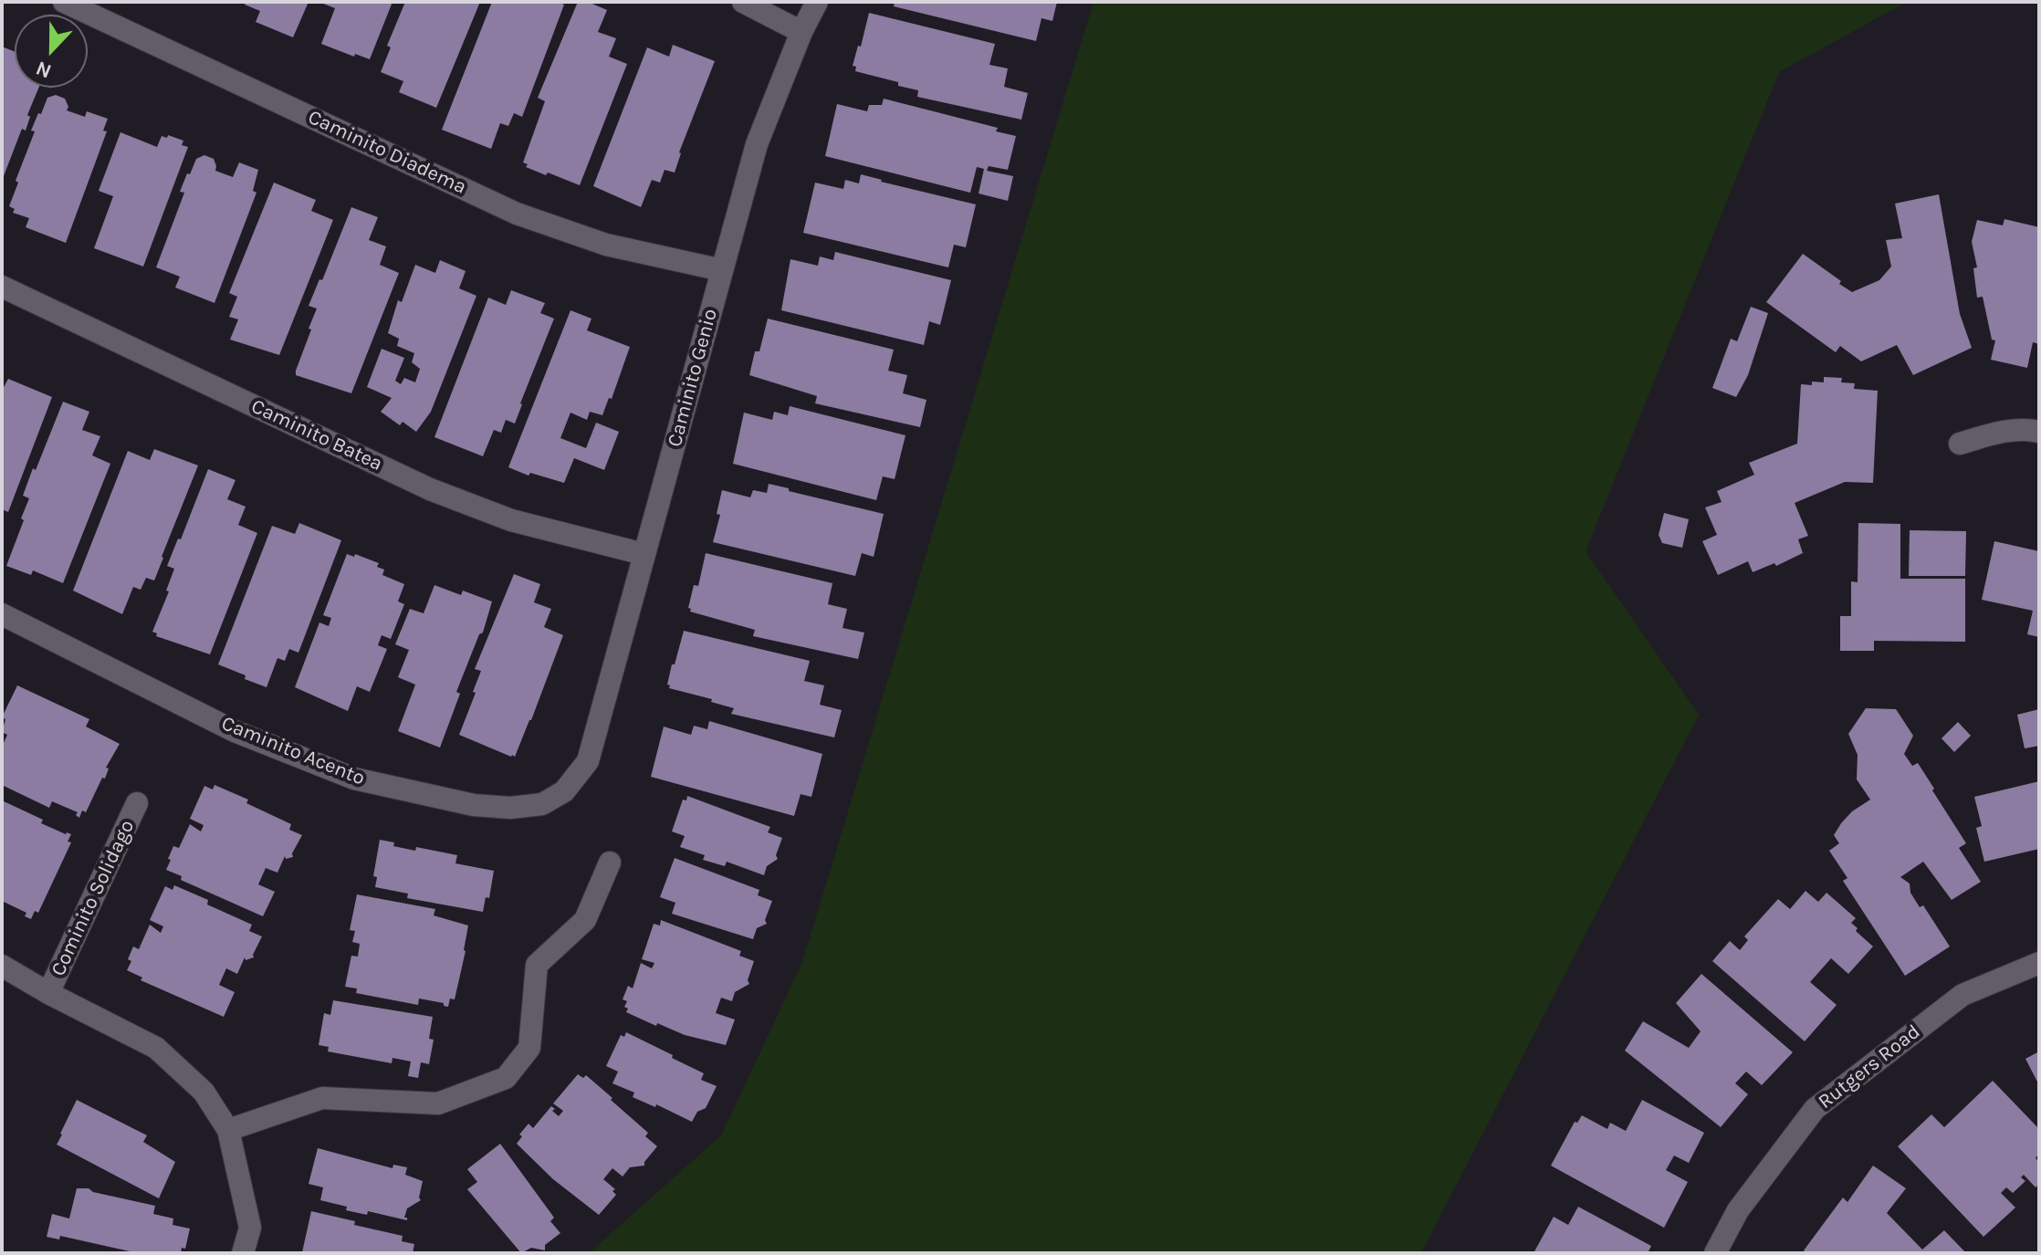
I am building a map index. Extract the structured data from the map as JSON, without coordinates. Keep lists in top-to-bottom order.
{
  "streets": {
    "street": [
      "Caminito Diadema",
      "Caminito Genio",
      "Caminito Batea",
      "Caminito Acento",
      "Cominito Solidago",
      "Rutgers Road"
    ]
  },
  "crossings": [
    ["Caminito Diadema", "Caminito Genio"],
    ["Caminito Genio", "Caminito Batea"],
    ["Caminito Genio", "Caminito Acento"]
  ],
  "north": "bottom"
}
